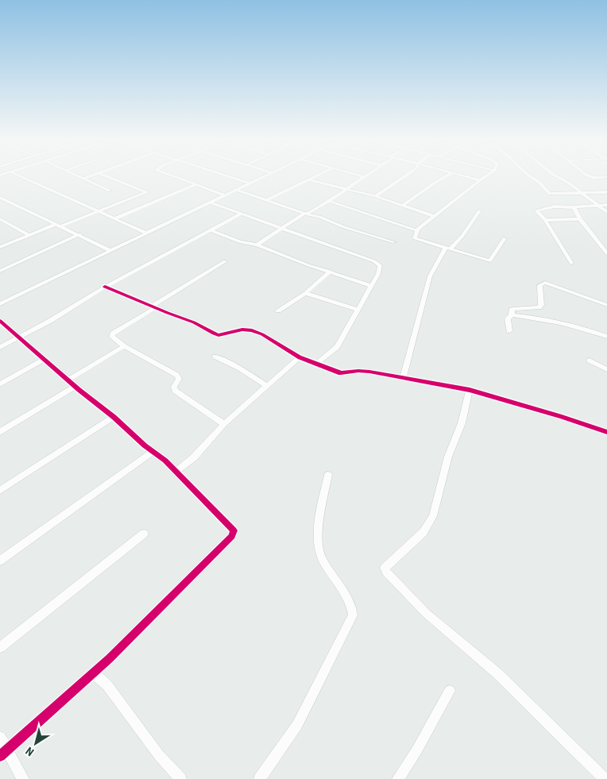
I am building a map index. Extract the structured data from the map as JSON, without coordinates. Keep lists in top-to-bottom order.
{
  "north": "bottom left"
}
